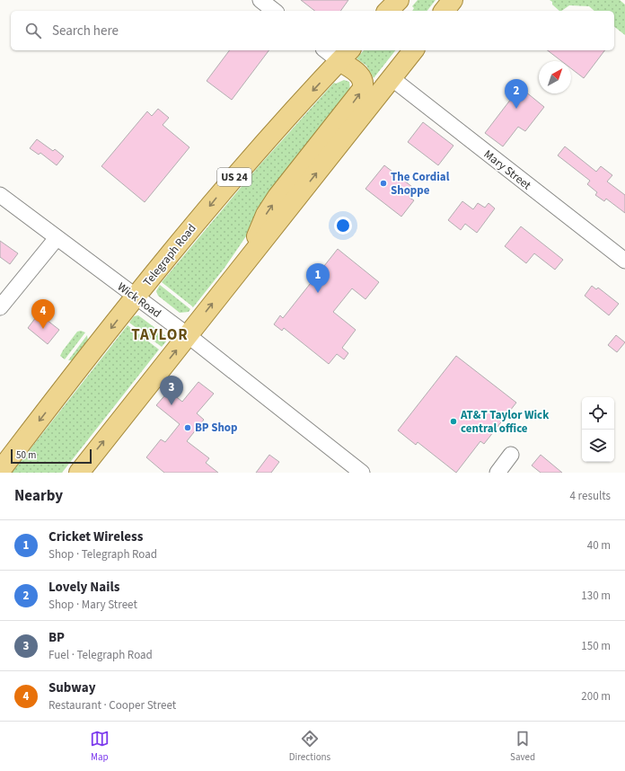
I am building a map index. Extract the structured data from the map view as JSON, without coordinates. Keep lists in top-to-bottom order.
{
  "streets": {
    "main road": ["US 24", "Telegraph Road"],
    "street": ["Mary Street", "Wick Road"]
  },
  "crossings": [
    ["Telegraph Road", "Wick Road"]
  ],
  "districts": ["TAYLOR"],
  "places": ["The Cordial Shoppe", "AT&T Taylor Wick central office", "BP Shop"],
  "scale_bar": "50 m",
  "north": "top right",
  "page": {
    "search": "Search here",
    "pins": [
      "2",
      "1",
      "4",
      "3"
    ],
    "scale": "50 m",
    "heading": ["Nearby", "4 results"],
    "list": [
      {
        "mark": "1",
        "name": "Cricket Wireless",
        "note": "Shop · Telegraph Road",
        "value": "40 m"
      },
      {
        "mark": "2",
        "name": "Lovely Nails",
        "note": "Shop · Mary Street",
        "value": "130 m"
      },
      {
        "mark": "3",
        "name": "BP",
        "note": "Fuel · Telegraph Road",
        "value": "150 m"
      },
      {
        "mark": "4",
        "name": "Subway",
        "note": "Restaurant · Cooper Street",
        "value": "200 m"
      }
    ],
    "nav": ["Map", "Directions", "Saved"]
  }
}
